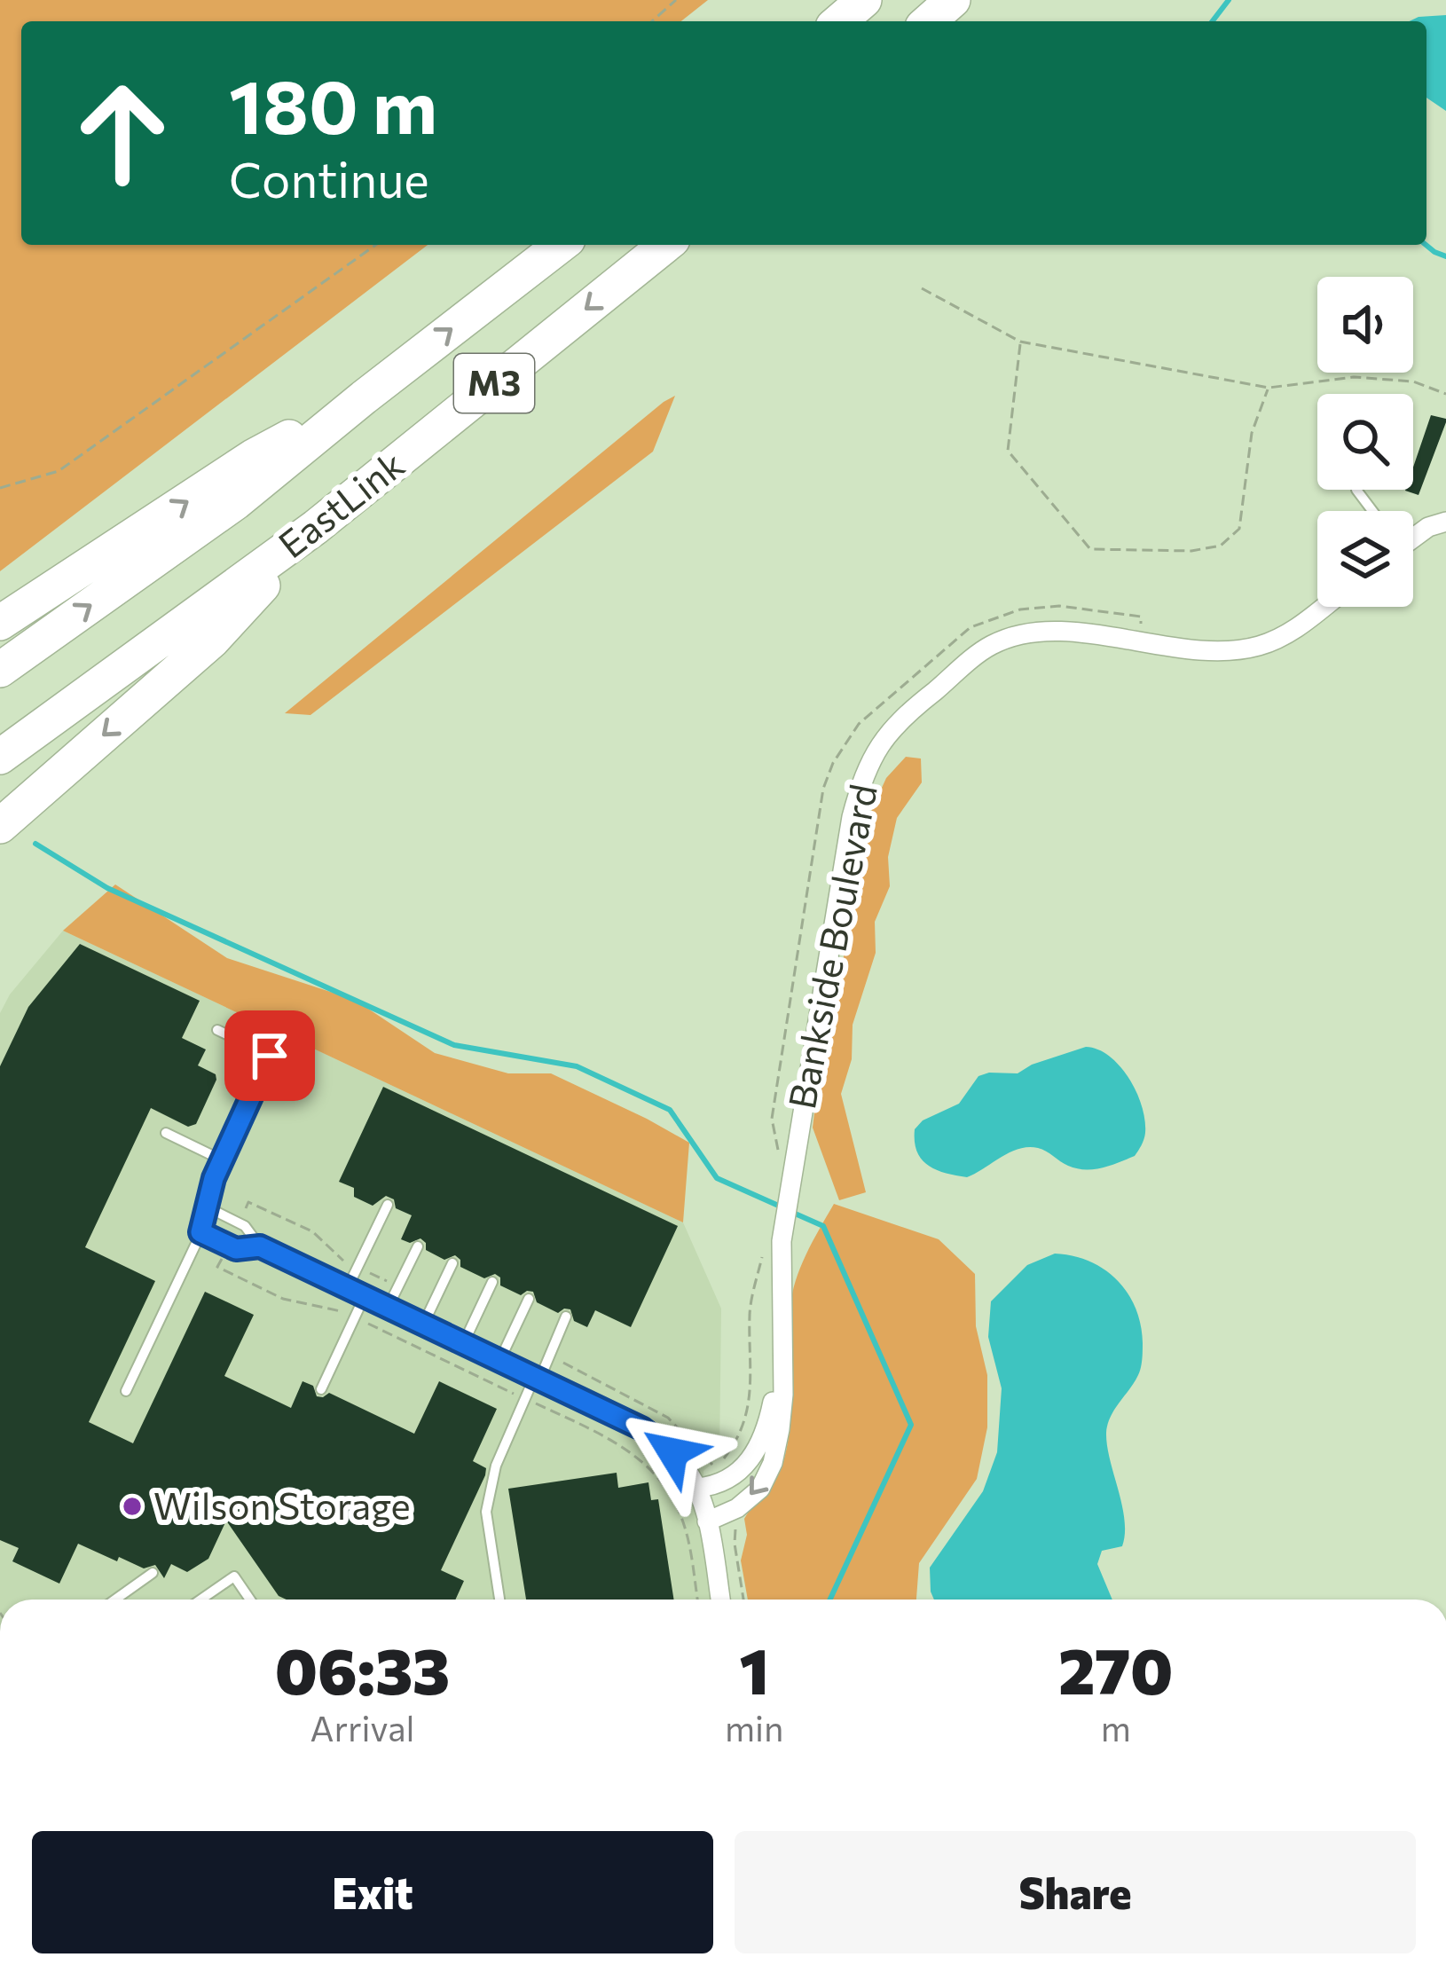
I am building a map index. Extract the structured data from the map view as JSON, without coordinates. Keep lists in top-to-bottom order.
{
  "streets": {
    "highway": ["M3", "EastLink"],
    "street": ["Bankside Boulevard"]
  },
  "places": ["Wilson Storage"],
  "page": {
    "turn": ["180 m", "Continue"],
    "eta": [
      "06:33",
      "Arrival",
      "1",
      "min",
      "270",
      "m"
    ],
    "buttons": ["Exit", "Share"]
  }
}
